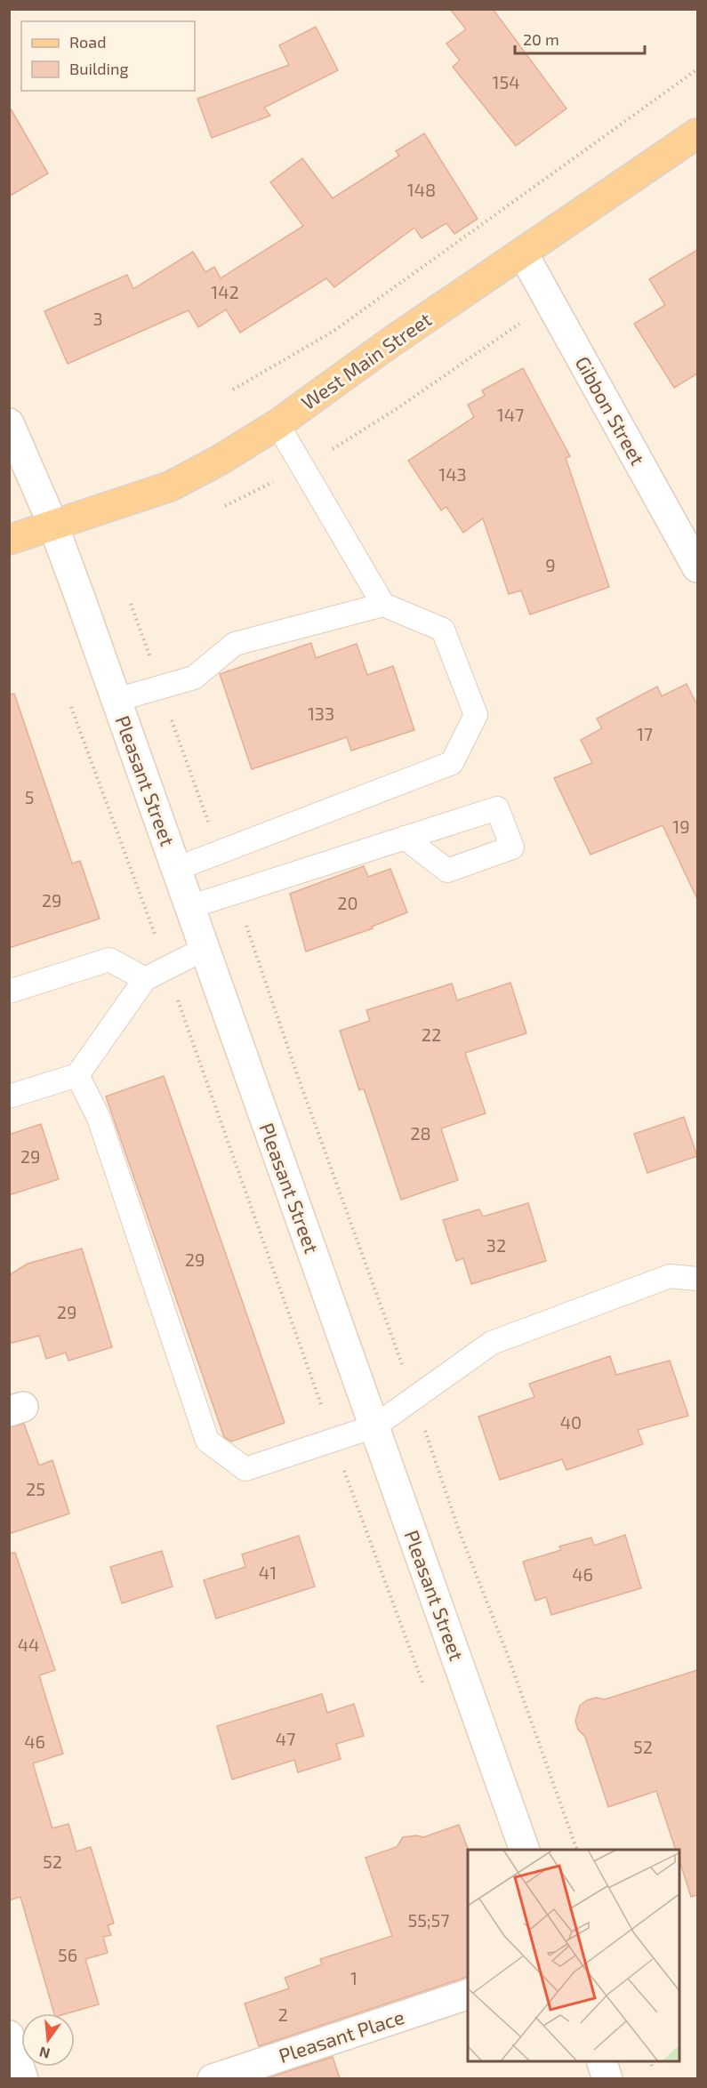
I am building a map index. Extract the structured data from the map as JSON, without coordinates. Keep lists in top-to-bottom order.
{
  "streets": {
    "main road": [
      "West Main Street",
      "Gibbon Street",
      "Pleasant Street",
      "Pleasant Place"
    ]
  },
  "crossings": [
    ["West Main Street", "Gibbon Street"],
    ["West Main Street", "Pleasant Street"]
  ],
  "house_numbers": [
    "154",
    "148",
    "142",
    "3",
    "147",
    "143",
    "9",
    "133",
    "17",
    "5",
    "19",
    "29",
    "20",
    "22",
    "28",
    "29",
    "32",
    "29",
    "29",
    "40",
    "25",
    "41",
    "46",
    "44",
    "47",
    "46",
    "52",
    "52",
    "55;57",
    "56",
    "1",
    "2"
  ],
  "legend": ["Road", "Building"],
  "scale_bar": "20 m",
  "north": "bottom"
}
